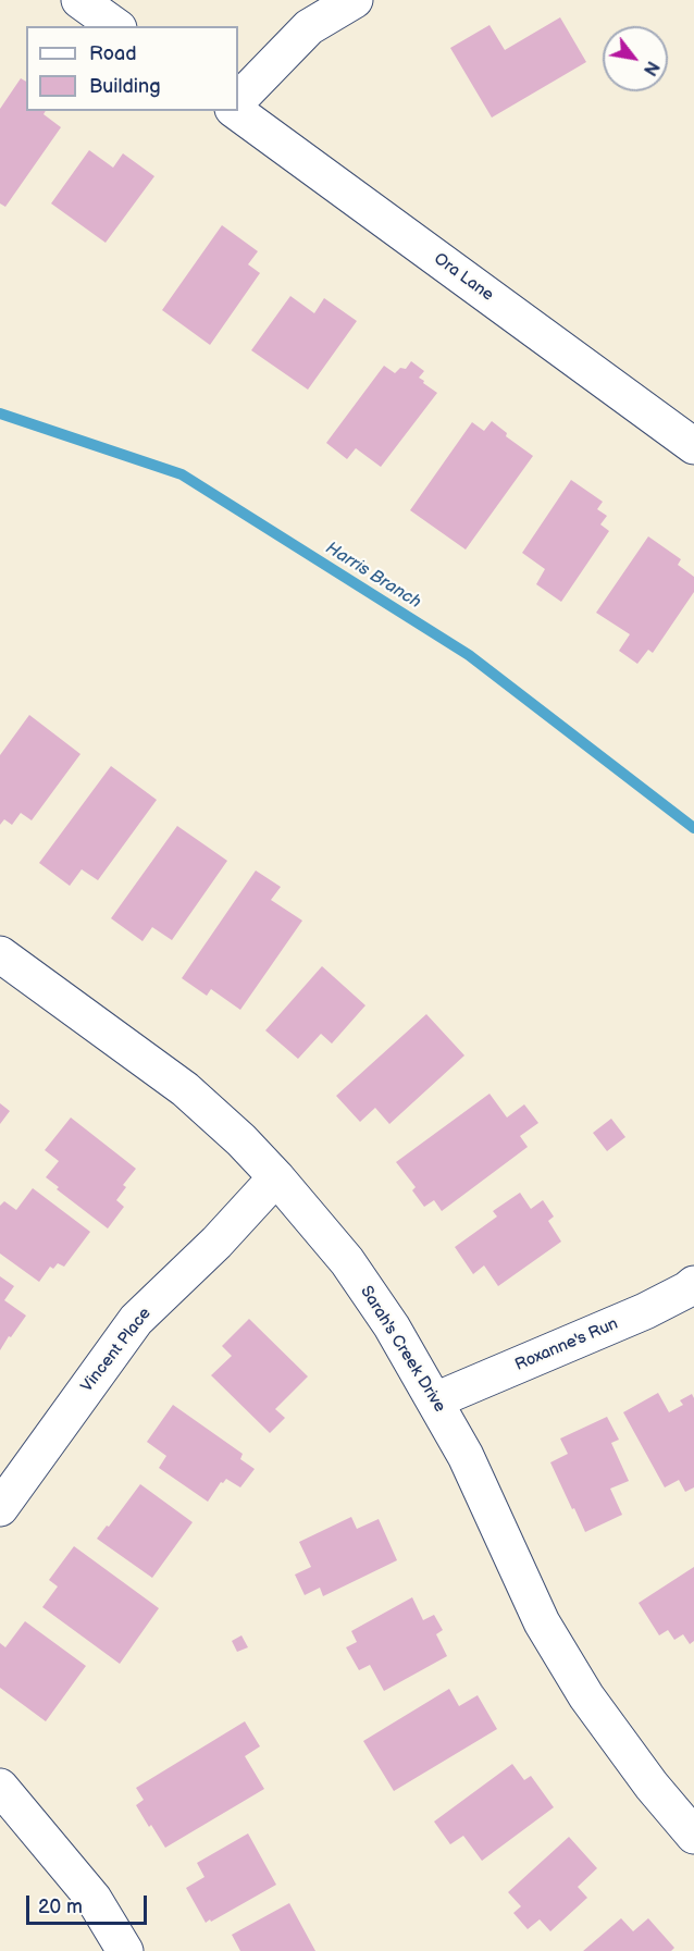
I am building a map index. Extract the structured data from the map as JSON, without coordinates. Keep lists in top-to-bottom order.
{
  "streets": {
    "street": [
      "Ora Lane",
      "Roxanne's Run",
      "Sarah's Creek Drive",
      "Vincent Place"
    ]
  },
  "crossings": [
    ["Roxanne's Run", "Sarah's Creek Drive"],
    ["Sarah's Creek Drive", "Vincent Place"]
  ],
  "water": ["Harris Branch"],
  "legend": ["Road", "Building"],
  "scale_bar": "20 m",
  "north": "bottom right"
}
